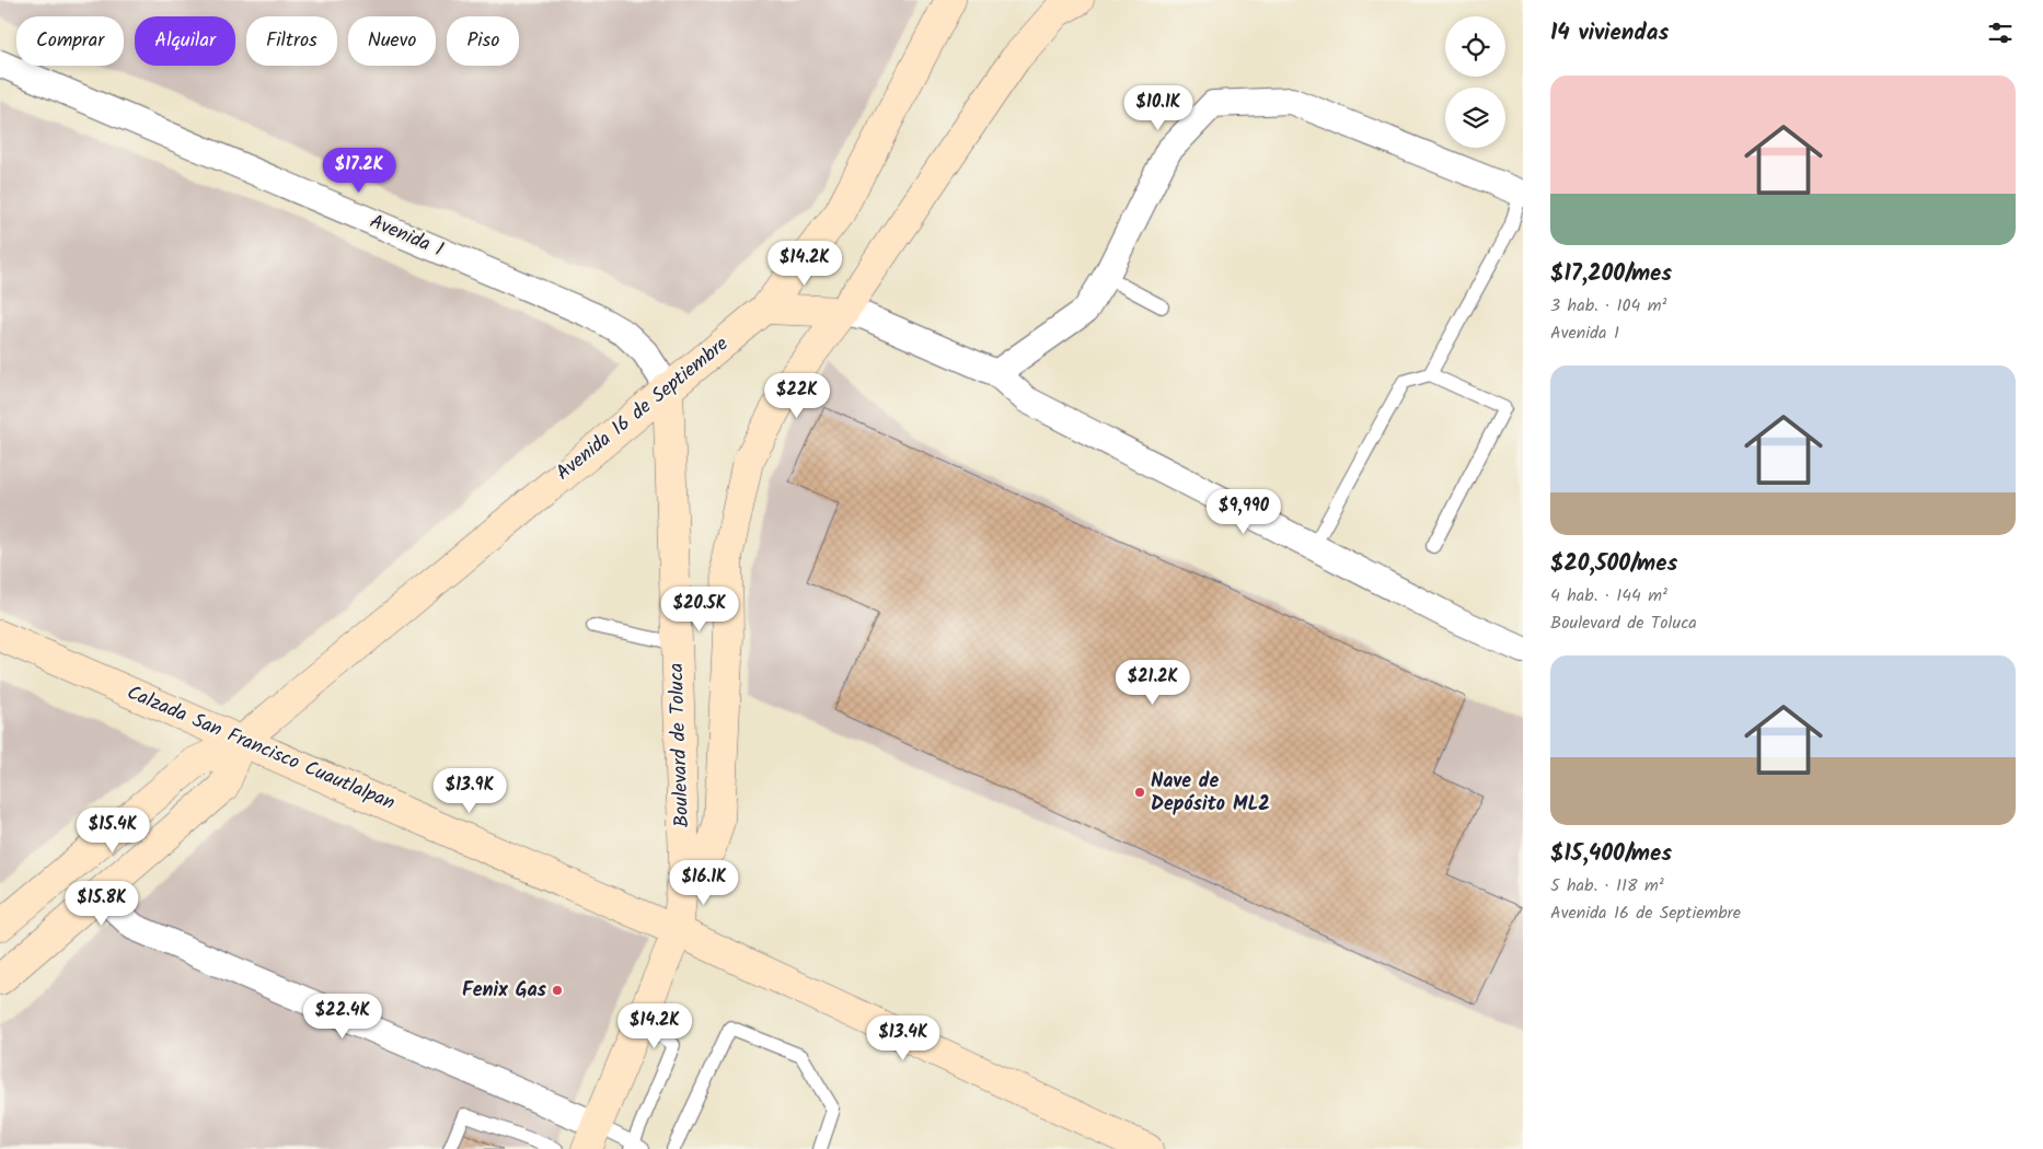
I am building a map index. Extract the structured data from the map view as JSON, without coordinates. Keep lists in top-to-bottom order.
{
  "streets": {
    "main road": ["Avenida 16 de Septiembre", "Boulevard de Toluca", "Calzada San Francisco Cuautlalpan"],
    "street": ["Avenida 1"]
  },
  "crossings": [
    ["Avenida 1", "Avenida 16 de Septiembre"],
    ["Avenida 1", "Boulevard de Toluca"],
    ["Avenida 16 de Septiembre", "Boulevard de Toluca"],
    ["Avenida 16 de Septiembre", "Calzada San Francisco Cuautlalpan"],
    ["Boulevard de Toluca", "Calzada San Francisco Cuautlalpan"]
  ],
  "places": ["Nave de Depósito ML2", "Fenix Gas"],
  "page": {
    "heading": "14 viviendas",
    "chip": [
      "Comprar",
      "Alquilar",
      "Filtros",
      "Nuevo",
      "Piso"
    ],
    "list": [
      {
        "name": "$17,200/mes",
        "note": "3 hab. · 104 m² · Avenida 1"
      },
      {
        "name": "$20,500/mes",
        "note": "4 hab. · 144 m² · Boulevard de Toluca"
      },
      {
        "name": "$15,400/mes",
        "note": "5 hab. · 118 m² · Avenida 16 de Septiembre"
      }
    ],
    "price": [
      "$10.1K",
      "$17.2K",
      "$14.2K",
      "$22K",
      "$9,990",
      "$20.5K",
      "$21.2K",
      "$13.9K",
      "$15.4K",
      "$16.1K",
      "$15.8K",
      "$22.4K",
      "$14.2K",
      "$13.4K"
    ]
  }
}
